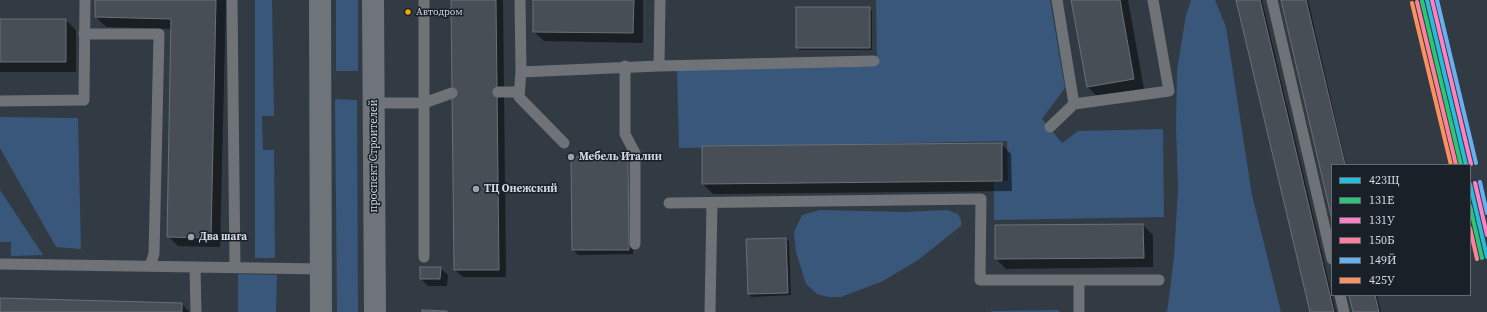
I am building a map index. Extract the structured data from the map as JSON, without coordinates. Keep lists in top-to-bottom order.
{
  "streets": {
    "main road": ["проспект Строителей"]
  },
  "places": [
    "Автодром",
    "Мебель Италии",
    "ТЦ Онежский",
    "Два шага"
  ],
  "lines": [
    "transit line 423Щ",
    "transit line 131У",
    "transit line 149Й",
    "transit line 131Е",
    "transit line 150Б",
    "transit line 425У"
  ],
  "legend": [
    "423Щ",
    "131Е",
    "131У",
    "150Б",
    "149Й",
    "425У"
  ]
}
